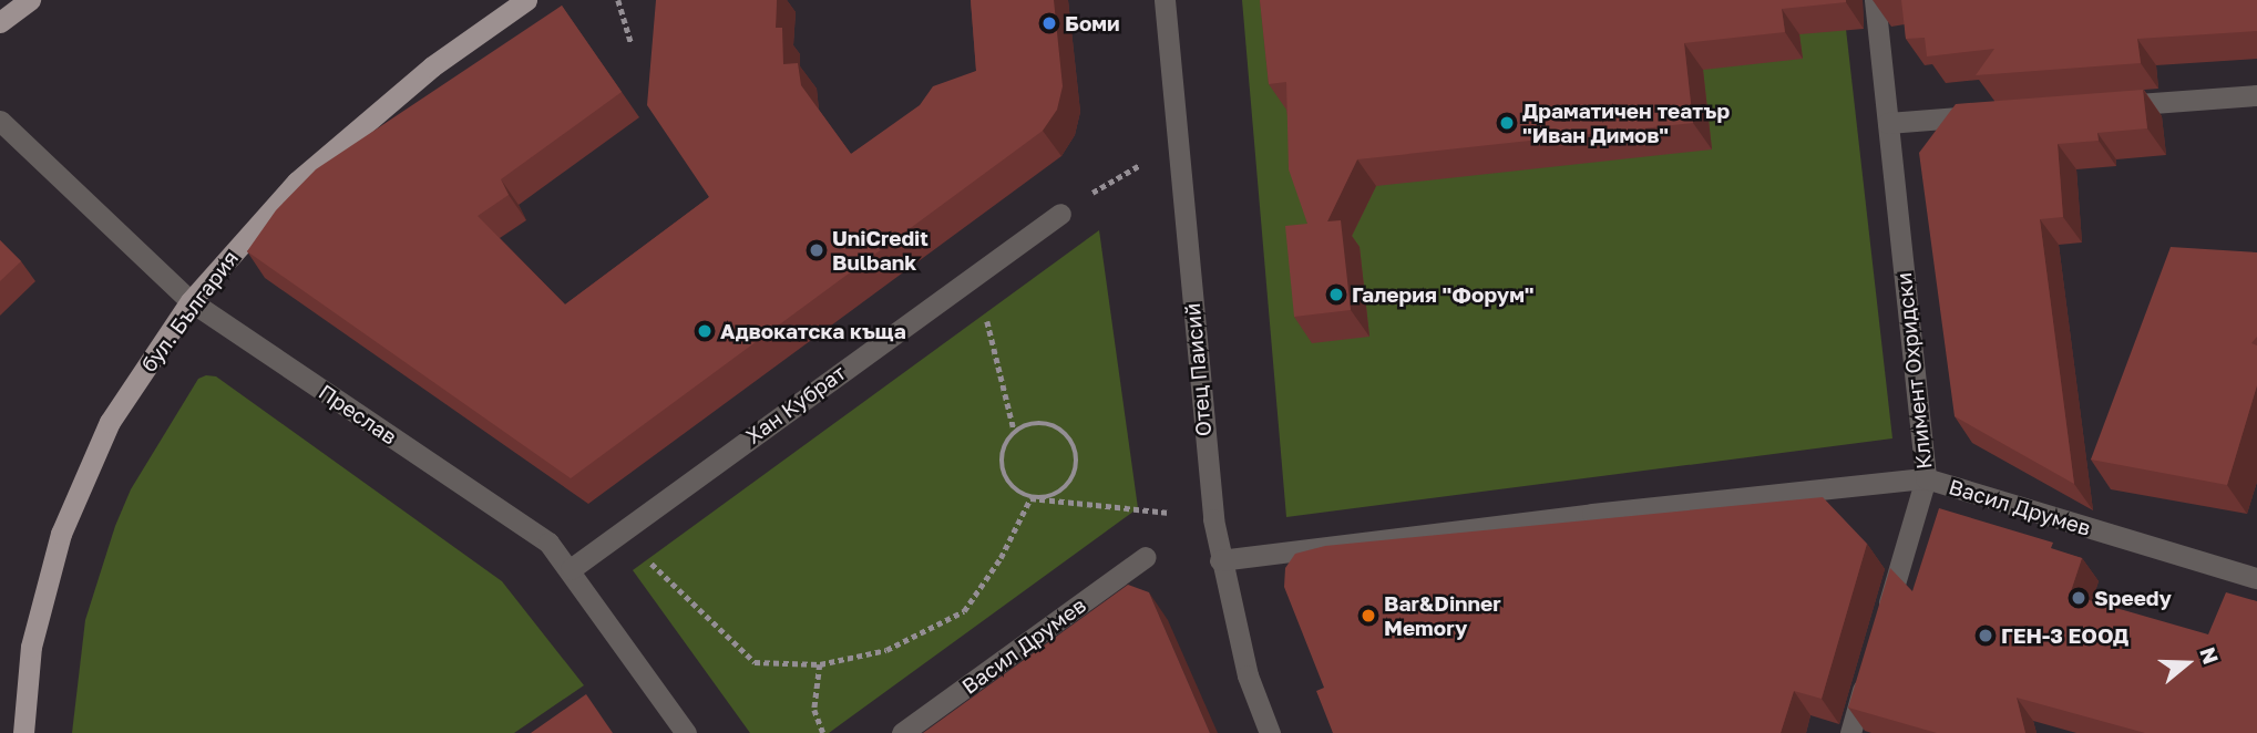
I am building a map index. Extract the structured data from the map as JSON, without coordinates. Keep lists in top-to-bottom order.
{
  "streets": {
    "main road": ["бул. България"],
    "street": [
      "Отец Паисий",
      "Климент Охридски",
      "Хан Кубрат",
      "Преслав",
      "Васил Друмев"
    ]
  },
  "crossings": [
    ["бул. България", "Преслав"],
    ["Отец Паисий", "Васил Друмев"],
    ["Климент Охридски", "Васил Друмев"],
    ["Хан Кубрат", "Преслав"]
  ],
  "places": [
    "Боми",
    "Драматичен театър \"Иван Димов\"",
    "UniCredit Bulbank",
    "Галерия \"Форум\"",
    "Адвокатска къща",
    "Speedy",
    "Bar&Dinner Memory",
    "ГЕН-3 ЕООД"
  ],
  "north": "right"
}
